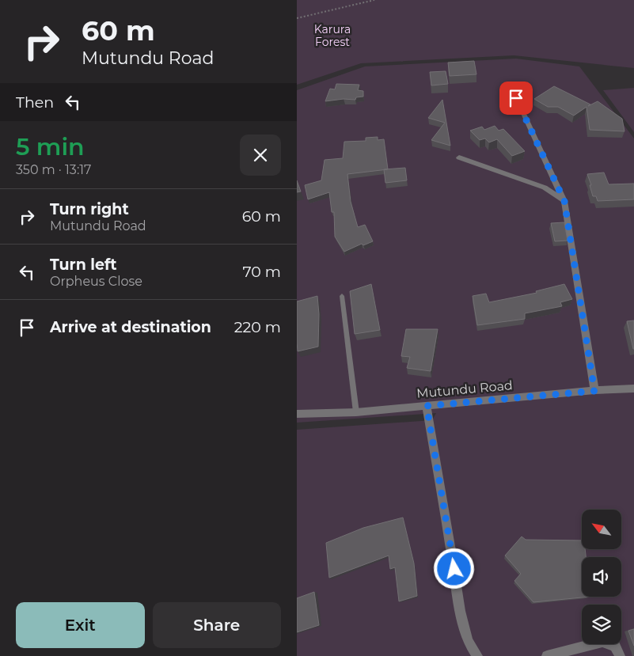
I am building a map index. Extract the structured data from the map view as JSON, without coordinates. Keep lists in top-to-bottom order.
{
  "streets": {
    "street": ["Mutundu Road"]
  },
  "parks": ["Karura Forest"],
  "north": "top left",
  "page": {
    "turn": ["60 m", "Mutundu Road"],
    "then": "Then",
    "heading": ["5 min", "350 m · 13:17"],
    "list": [
      {
        "name": "Turn right",
        "note": "Mutundu Road",
        "value": "60 m"
      },
      {
        "name": "Turn left",
        "note": "Orpheus Close",
        "value": "70 m"
      },
      {
        "name": "Arrive at destination",
        "value": "220 m"
      }
    ],
    "buttons": ["Exit", "Share"]
  }
}
